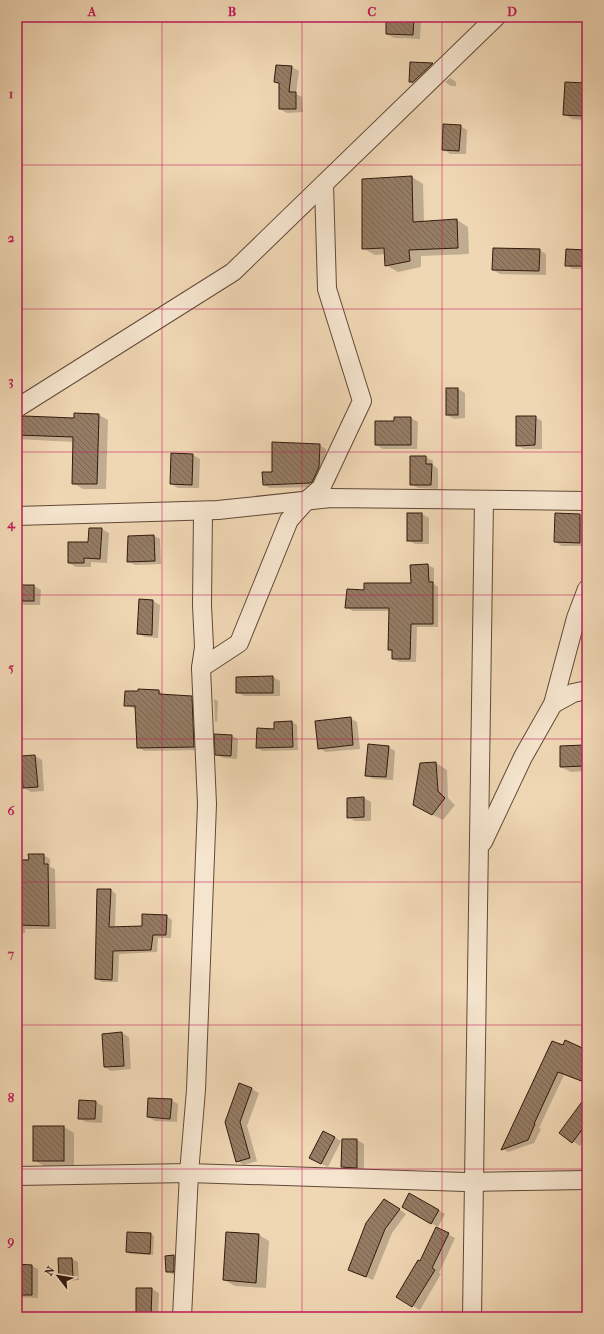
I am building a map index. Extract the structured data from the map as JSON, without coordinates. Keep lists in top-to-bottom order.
{
  "north": "top left",
  "grid": {
    "columns": [
      "A",
      "B",
      "C",
      "D"
    ],
    "rows": [
      "1",
      "2",
      "3",
      "4",
      "5",
      "6",
      "7",
      "8",
      "9"
    ]
  }
}
